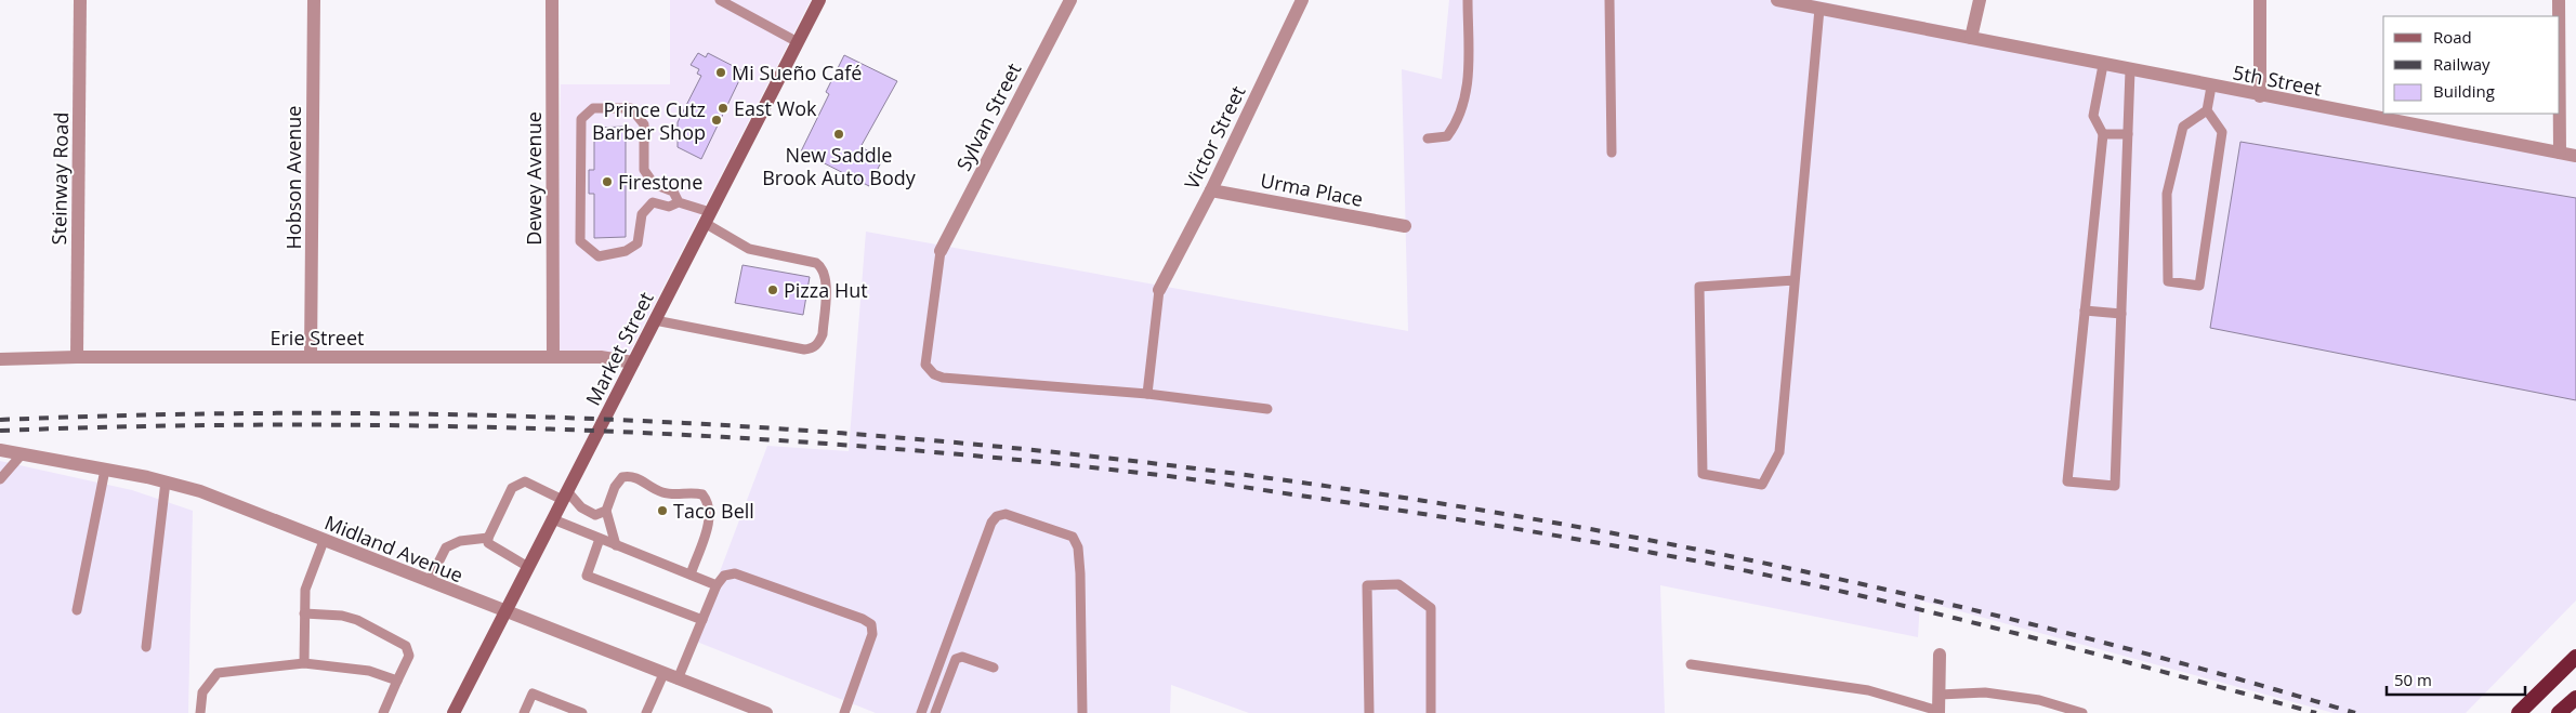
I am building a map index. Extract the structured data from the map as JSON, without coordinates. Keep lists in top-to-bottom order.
{
  "streets": {
    "main road": ["Market Street"],
    "street": [
      "5th Street",
      "Sylvan Street",
      "Victor Street",
      "Hobson Avenue",
      "Steinway Road",
      "Dewey Avenue",
      "Urma Place",
      "Erie Street",
      "Midland Avenue"
    ]
  },
  "crossings": [
    ["Victor Street", "Urma Place"],
    ["Hobson Avenue", "Erie Street"],
    ["Steinway Road", "Erie Street"],
    ["Dewey Avenue", "Erie Street"],
    ["Erie Street", "Market Street"],
    ["Market Street", "Midland Avenue"]
  ],
  "places": [
    "Mi Sueño Café",
    "East Wok",
    "Prince Cutz Barber Shop",
    "New Saddle Brook Auto Body",
    "Firestone",
    "Pizza Hut",
    "Taco Bell"
  ],
  "legend": ["Road", "Railway", "Building"],
  "scale_bar": "50 m"
}
